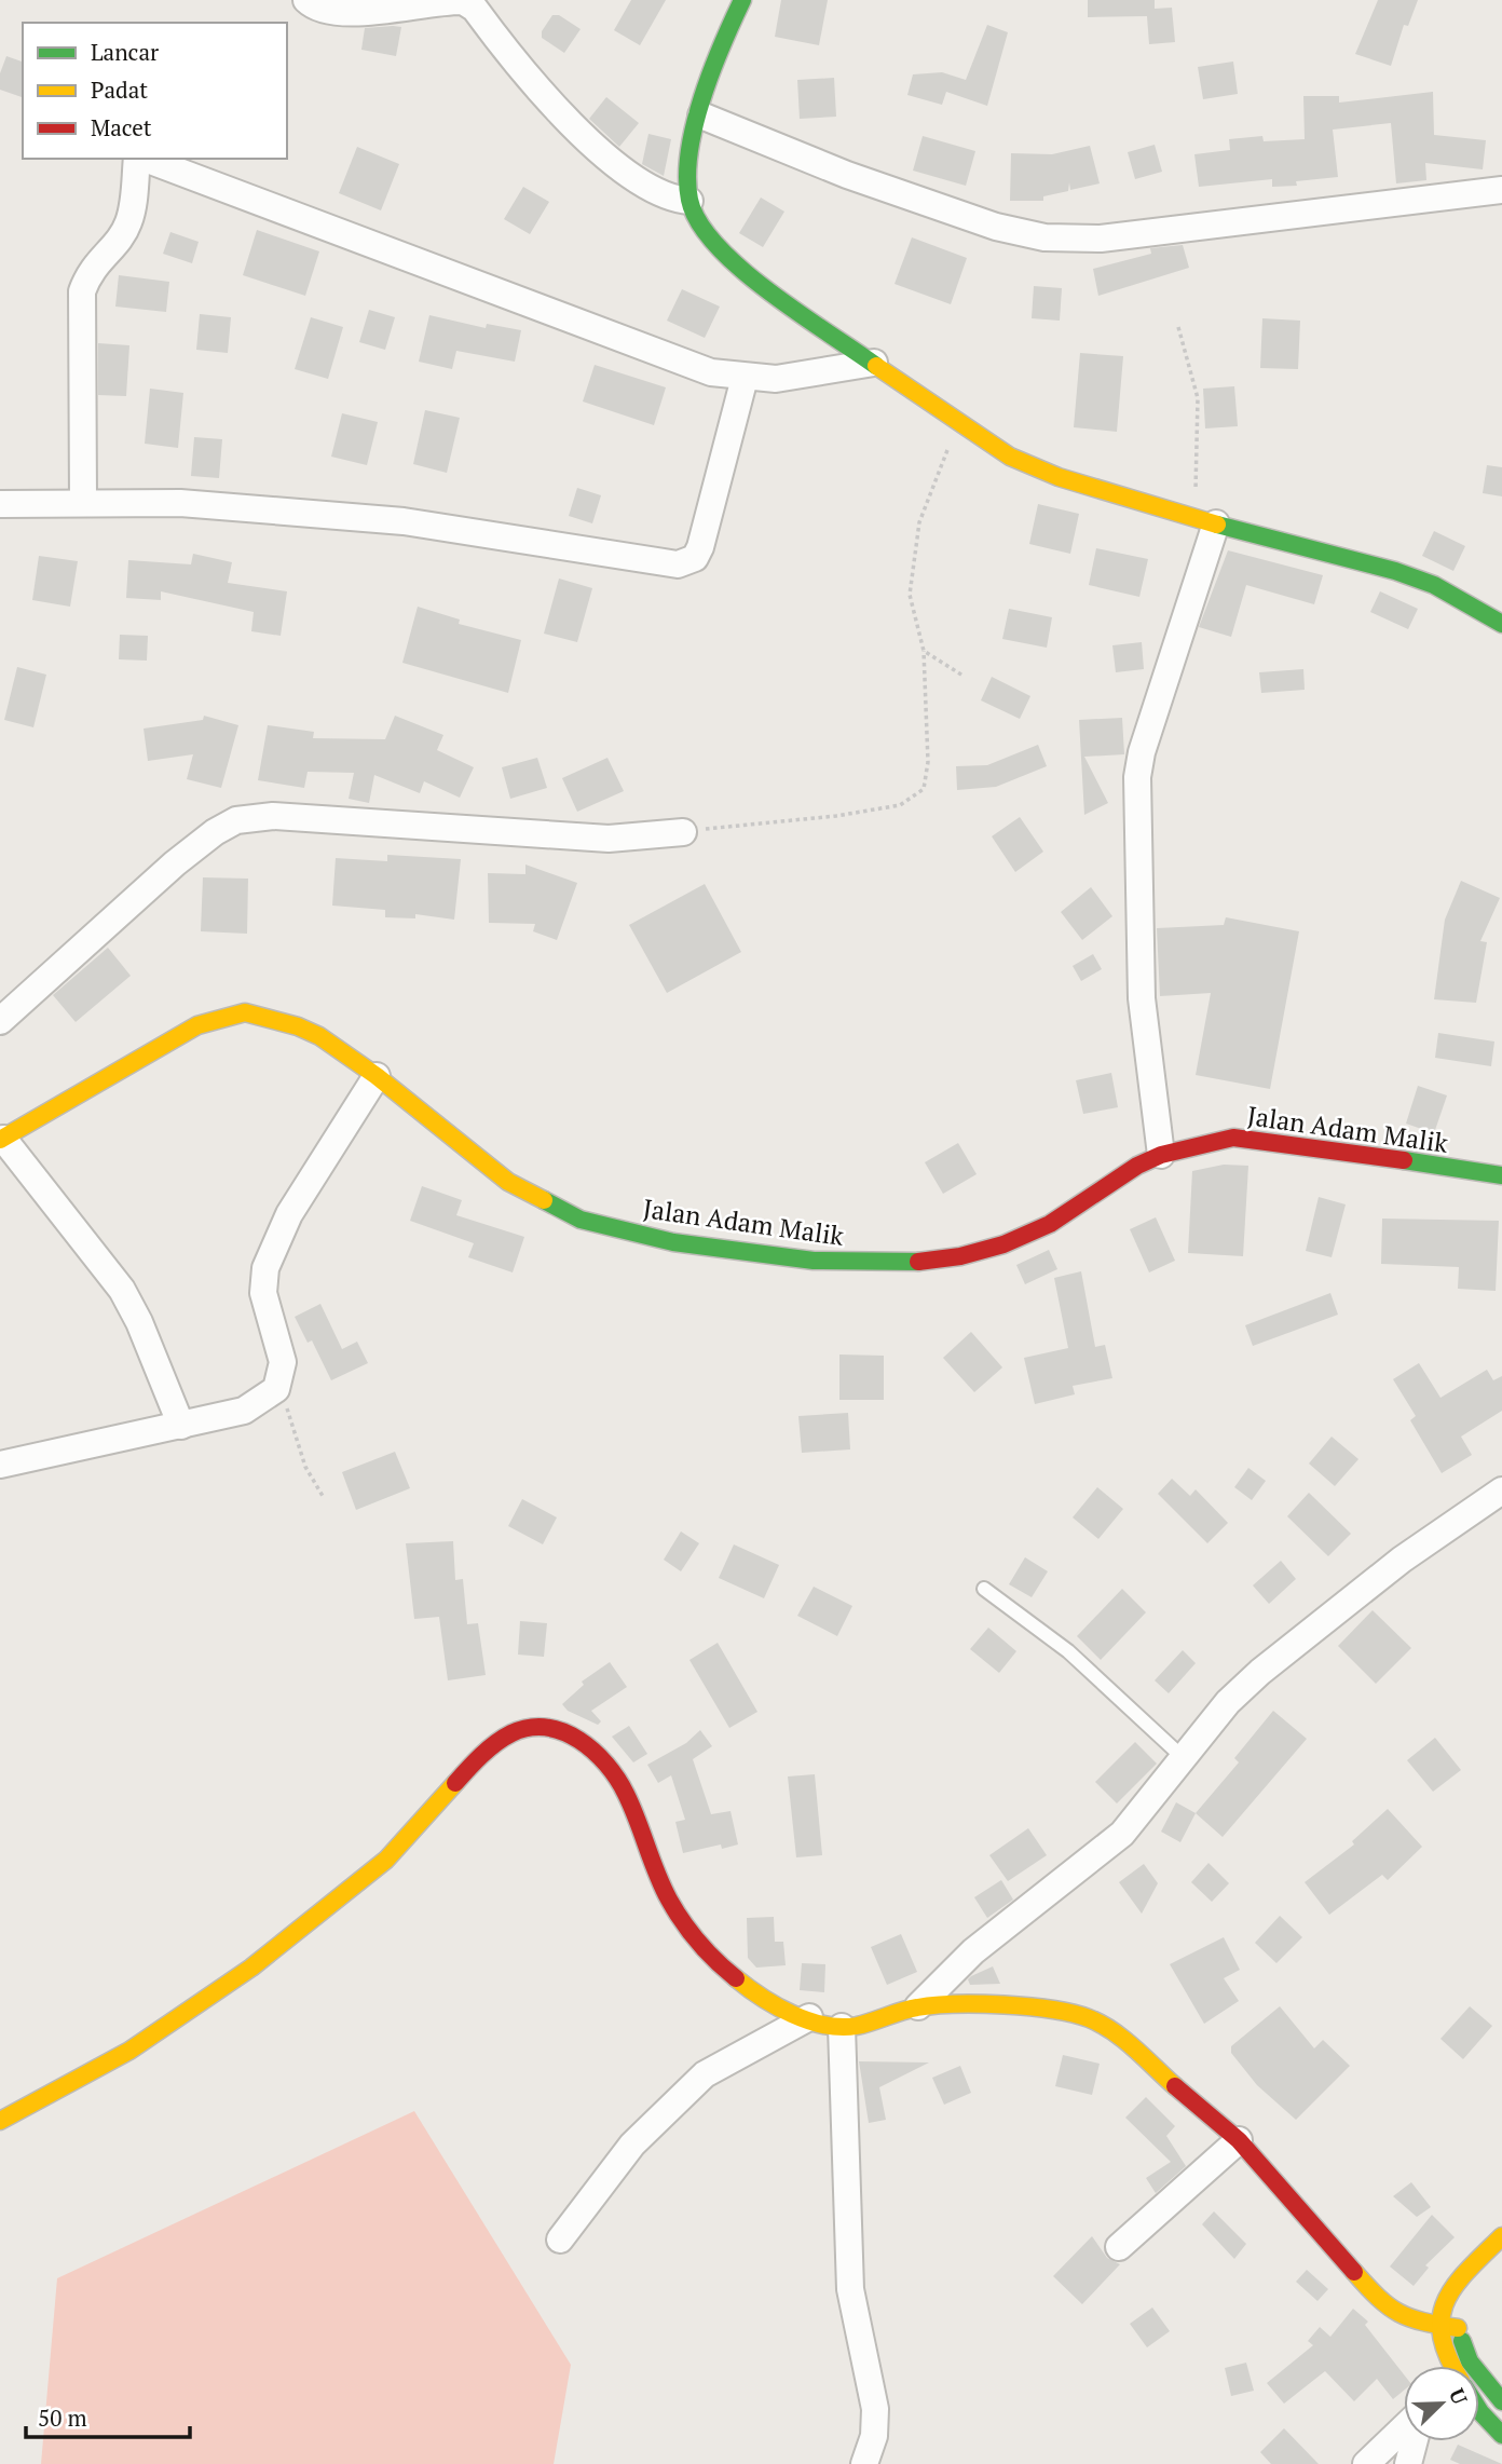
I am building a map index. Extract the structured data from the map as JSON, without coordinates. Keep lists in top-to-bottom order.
{
  "streets": {
    "main road": ["Jalan Adam Malik"]
  },
  "legend": ["Lancar", "Padat", "Macet"],
  "scale_bar": "50 m",
  "north": "top right"
}
